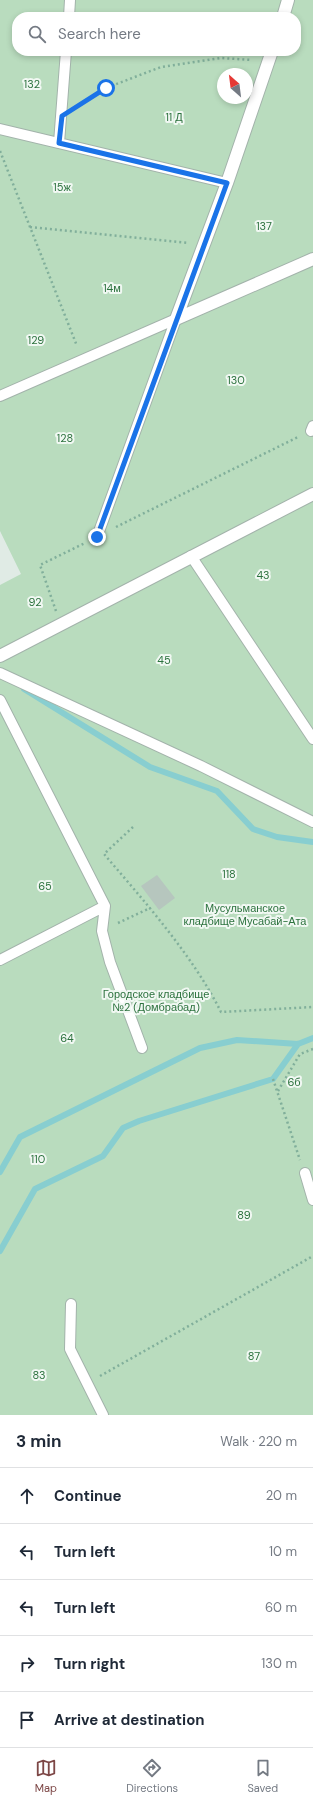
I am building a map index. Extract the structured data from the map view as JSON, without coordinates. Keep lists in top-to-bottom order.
{
  "parks": [
    "132",
    "11 Д",
    "15ж",
    "137",
    "14м",
    "129",
    "130",
    "128",
    "43",
    "92",
    "45",
    "118",
    "65",
    "Мусульманское кладбище Мусабай-Ата",
    "Городское кладбище №2 (Домбрабад)",
    "64",
    "6б",
    "110",
    "89",
    "87",
    "83"
  ],
  "north": "top left",
  "page": {
    "search": "Search here",
    "heading": ["3 min", "Walk · 220 m"],
    "list": [
      ["Continue", "20 m"],
      ["Turn left", "10 m"],
      ["Turn left", "60 m"],
      ["Turn right", "130 m"],
      "Arrive at destination"
    ],
    "nav": ["Map", "Directions", "Saved"]
  }
}
